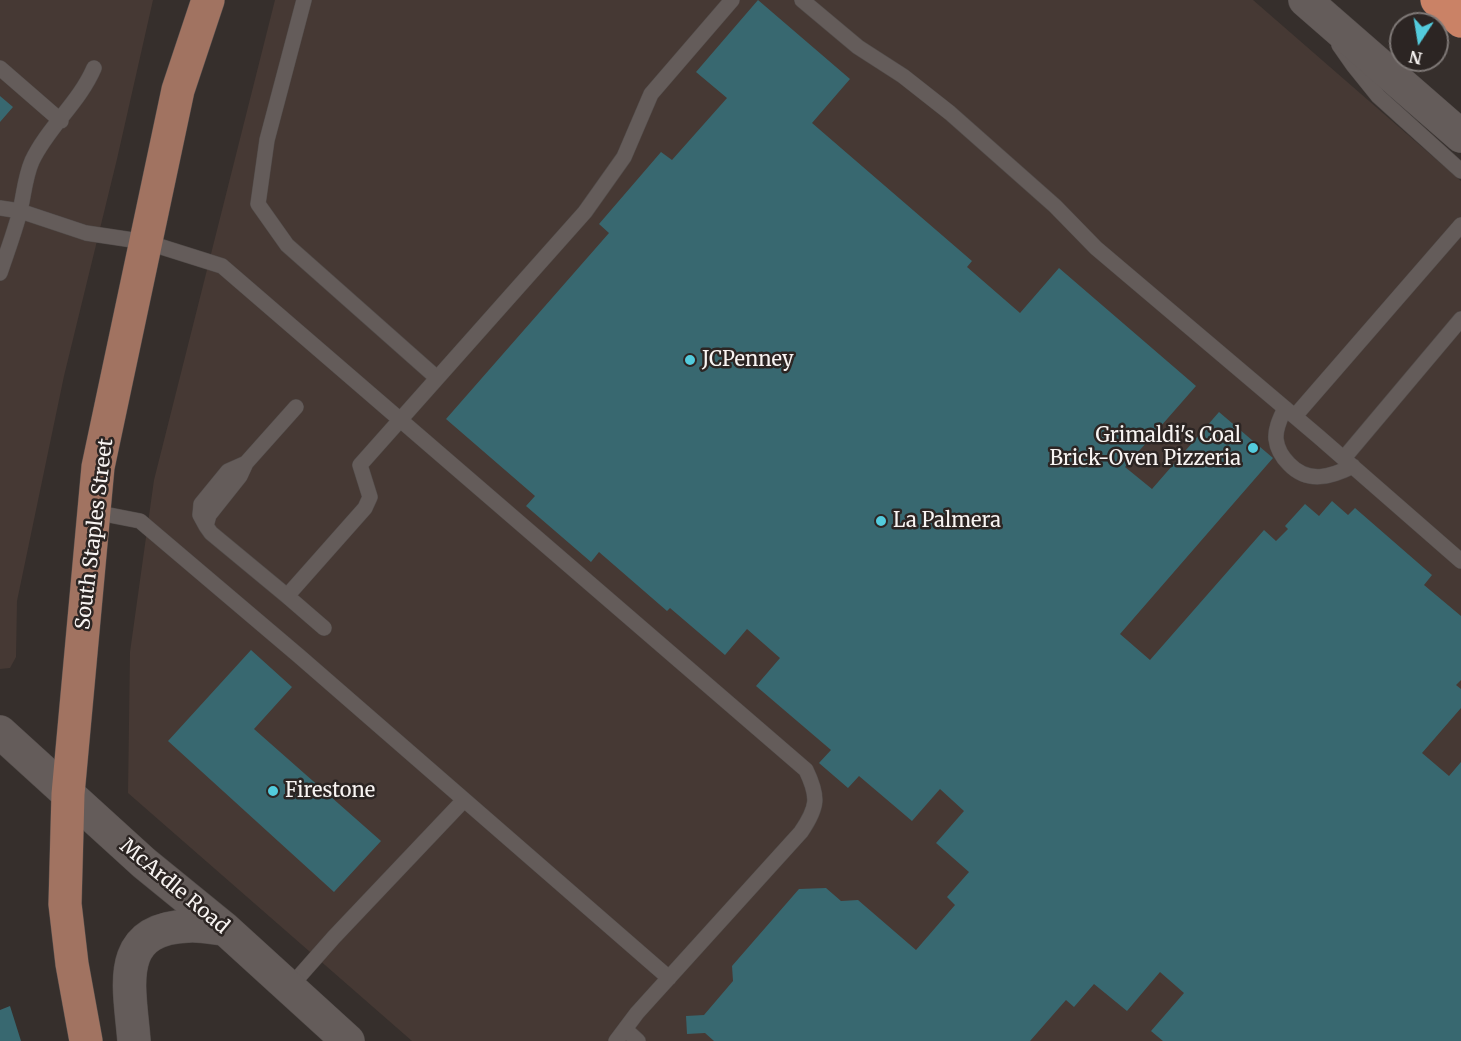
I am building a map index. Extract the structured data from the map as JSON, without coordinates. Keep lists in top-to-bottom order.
{
  "streets": {
    "main road": ["South Staples Street", "McArdle Road"]
  },
  "crossings": [
    ["South Staples Street", "McArdle Road"]
  ],
  "places": [
    "JCPenney",
    "Grimaldi's Coal Brick-Oven Pizzeria",
    "La Palmera",
    "Firestone"
  ],
  "north": "bottom"
}
